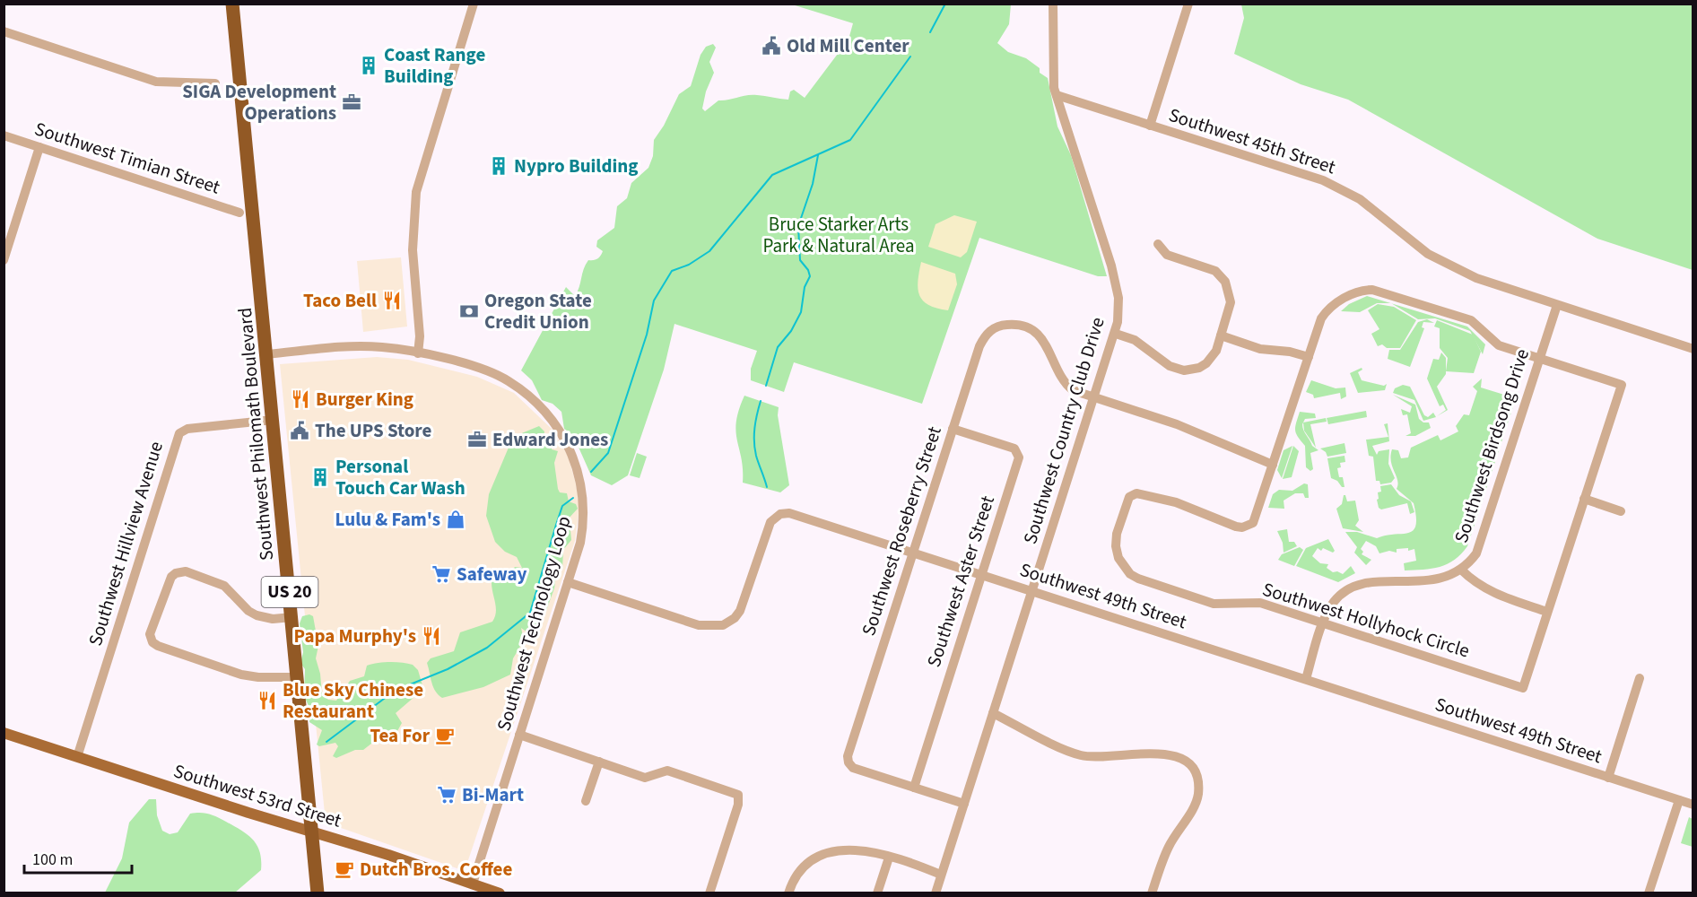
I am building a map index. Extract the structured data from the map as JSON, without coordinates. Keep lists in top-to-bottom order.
{
  "streets": {
    "highway": ["Southwest Philomath Boulevard", "US 20"],
    "main road": ["Southwest 53rd Street"],
    "street": [
      "Southwest 45th Street",
      "Southwest Timian Street",
      "Southwest Country Club Drive",
      "Southwest Birdsong Drive",
      "Southwest Roseberry Street",
      "Southwest Hillview Avenue",
      "Southwest Aster Street",
      "Southwest 49th Street",
      "Southwest Hollyhock Circle",
      "Southwest Technology Loop"
    ]
  },
  "crossings": [
    ["Southwest 45th Street", "Southwest Country Club Drive"],
    ["Southwest 45th Street", "Southwest Birdsong Drive"],
    ["Southwest Country Club Drive", "Southwest Roseberry Street"],
    ["Southwest Country Club Drive", "Southwest 49th Street"],
    ["Southwest Philomath Boulevard", "Southwest Hillview Avenue"],
    ["Southwest Philomath Boulevard", "Southwest Technology Loop"],
    ["Southwest Philomath Boulevard", "Southwest 53rd Street"],
    ["Southwest Birdsong Drive", "Southwest 49th Street"],
    ["Southwest Birdsong Drive", "Southwest Hollyhock Circle"],
    ["Southwest Roseberry Street", "Southwest Aster Street"],
    ["Southwest Roseberry Street", "Southwest 49th Street"],
    ["Southwest Roseberry Street", "Southwest Hollyhock Circle"],
    ["Southwest Hillview Avenue", "Southwest 53rd Street"],
    ["Southwest Aster Street", "Southwest 49th Street"],
    ["Southwest 49th Street", "Southwest Technology Loop"],
    ["Southwest Technology Loop", "Southwest 53rd Street"]
  ],
  "parks": ["Bruce Starker Arts Park & Natural Area"],
  "places": {
    "public building": ["Old Mill Center", "The UPS Store"],
    "building": ["Coast Range Building", "Nypro Building", "Personal Touch Car Wash"],
    "office": ["SIGA Development Operations", "Edward Jones"],
    "restaurant": [
      "Taco Bell",
      "Burger King",
      "Papa Murphy's",
      "Blue Sky Chinese Restaurant"
    ],
    "bank": ["Oregon State Credit Union"],
    "shop": ["Lulu & Fam's"],
    "supermarket": ["Safeway", "Bi-Mart"],
    "cafe": ["Tea For", "Dutch Bros. Coffee"]
  },
  "scale_bar": "100 m"
}
